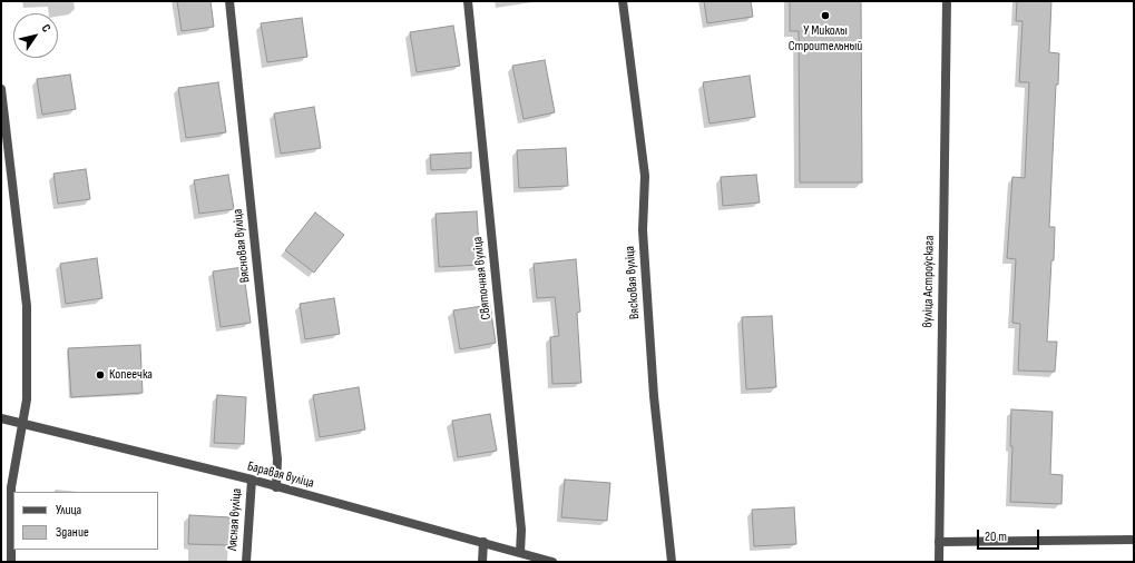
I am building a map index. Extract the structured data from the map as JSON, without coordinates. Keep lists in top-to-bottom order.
{
  "streets": {
    "street": [
      "Вясновая вуліца",
      "Святочная вуліца",
      "вуліца Астроўскага",
      "Вясковая вуліца",
      "Баравая вуліца",
      "Лясная вуліца"
    ]
  },
  "crossings": [
    ["Вясновая вуліца", "Баравая вуліца"],
    ["Святочная вуліца", "Баравая вуліца"],
    ["Баравая вуліца", "Лясная вуліца"]
  ],
  "places": ["У Миколы Строительный", "Копеечка"],
  "legend": ["Улица", "Здание"],
  "scale_bar": "20 m",
  "north": "top right"
}
